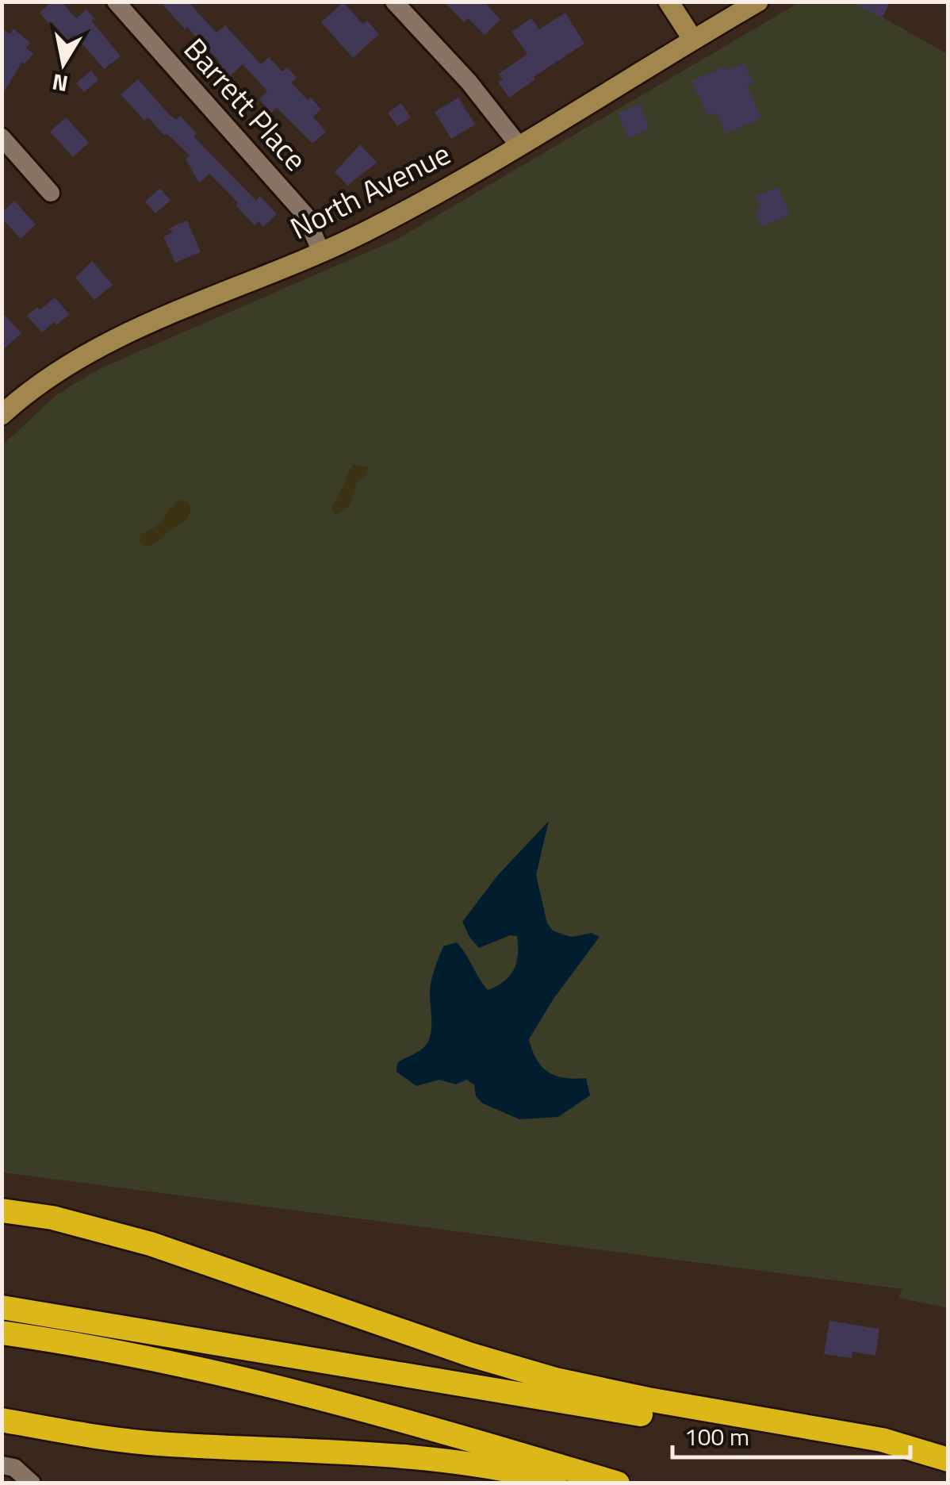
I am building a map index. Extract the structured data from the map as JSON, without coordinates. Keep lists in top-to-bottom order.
{
  "streets": {
    "main road": ["North Avenue"],
    "street": ["Barrett Place"]
  },
  "crossings": [
    ["Barrett Place", "North Avenue"]
  ],
  "scale_bar": "100 m",
  "north": "bottom"
}
